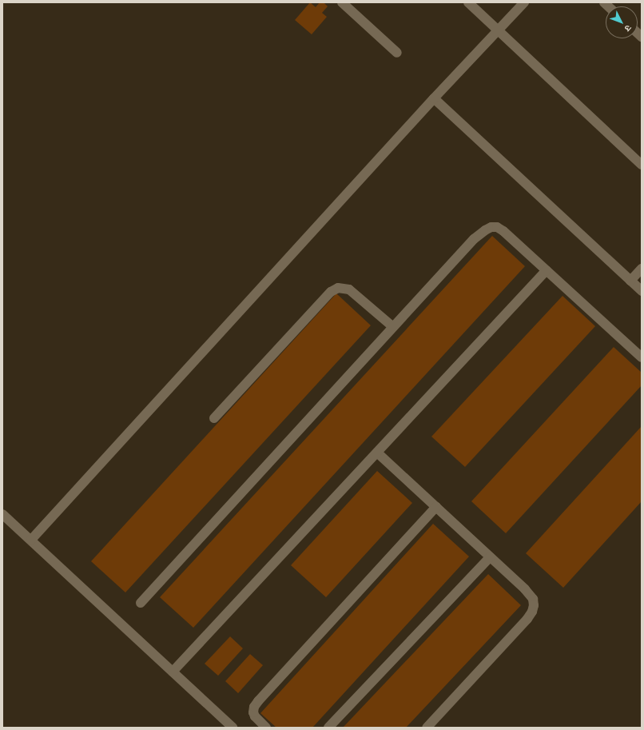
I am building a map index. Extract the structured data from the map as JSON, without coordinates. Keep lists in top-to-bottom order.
{
  "north": "bottom right"
}
